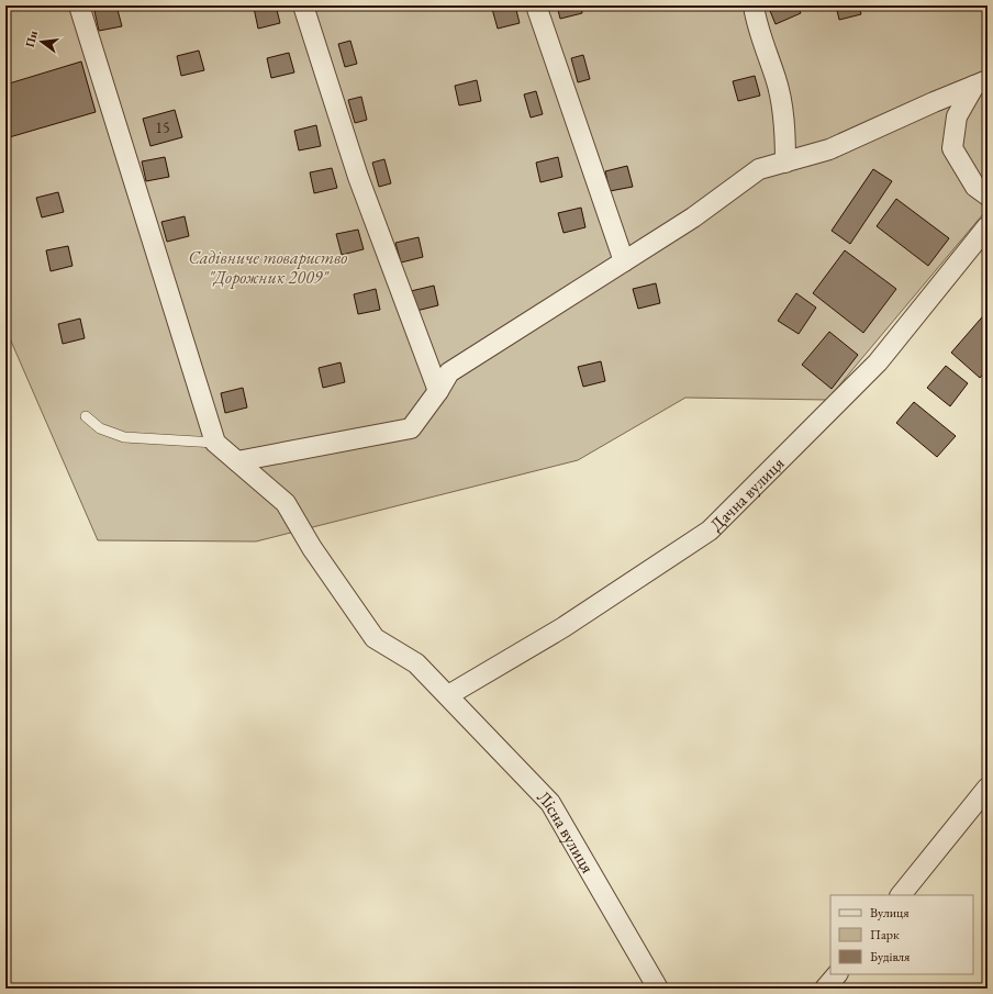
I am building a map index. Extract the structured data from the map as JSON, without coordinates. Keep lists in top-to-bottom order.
{
  "streets": {
    "street": ["Дачна вулиця", "Лісна вулиця"]
  },
  "crossings": [
    ["Дачна вулиця", "Лісна вулиця"]
  ],
  "parks": ["Садівниче товариство \"Дорожник 2009\""],
  "house_numbers": ["15"],
  "legend": ["Вулиця", "Парк", "Будівля"],
  "north": "left"
}
